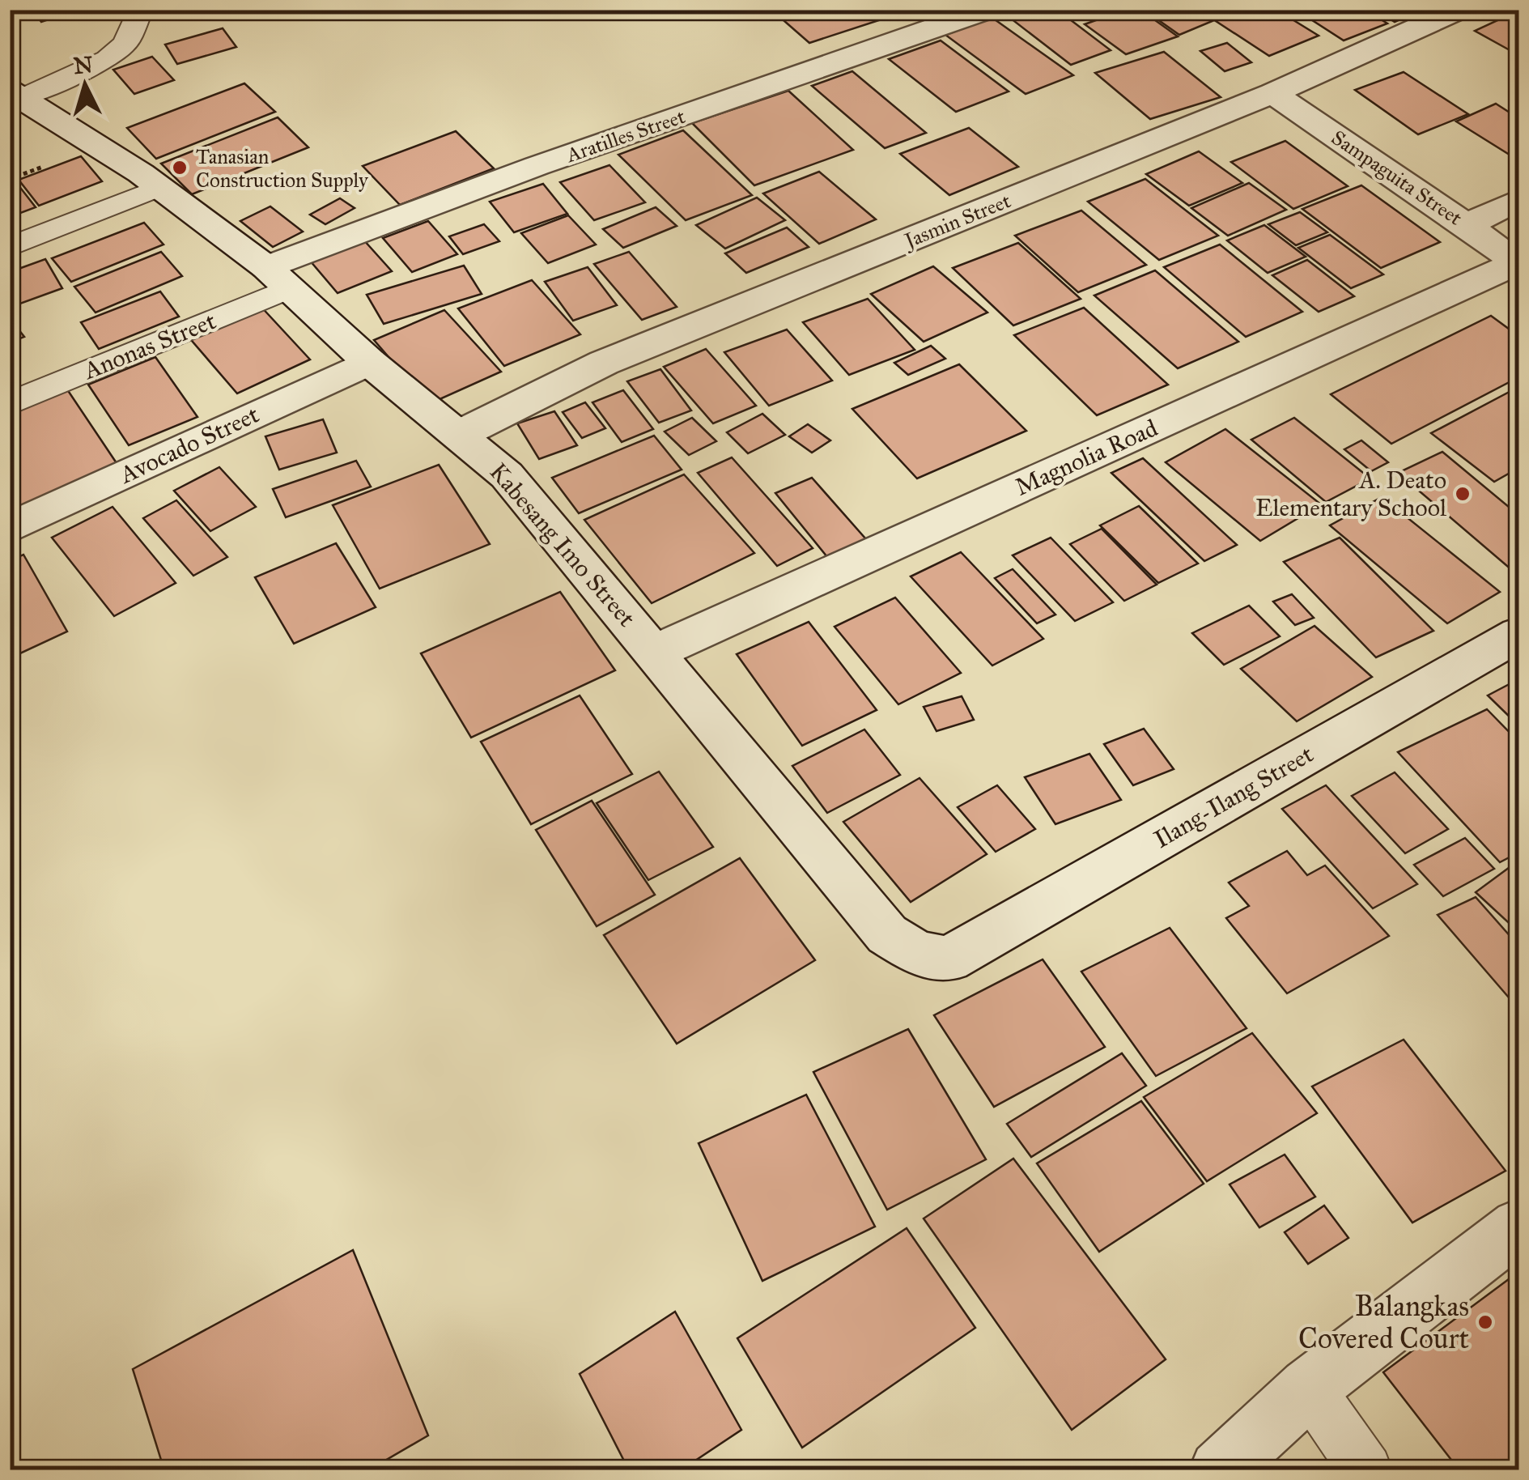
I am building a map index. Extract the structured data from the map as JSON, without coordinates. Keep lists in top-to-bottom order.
{
  "streets": {
    "street": [
      "Aratilles Street",
      "Sampaguita Street",
      "Jasmin Street",
      "Avocado Street",
      "Magnolia Road",
      "Kabesang Imo Street",
      "Ilang-Ilang Street"
    ],
    "lane": ["Anonas Street"]
  },
  "crossings": [
    ["Aratilles Street", "Anonas Street"],
    ["Aratilles Street", "Kabesang Imo Street"],
    ["Sampaguita Street", "Jasmin Street"],
    ["Sampaguita Street", "Magnolia Road"],
    ["Jasmin Street", "Kabesang Imo Street"],
    ["Anonas Street", "Kabesang Imo Street"],
    ["Avocado Street", "Kabesang Imo Street"],
    ["Magnolia Road", "Kabesang Imo Street"],
    ["Kabesang Imo Street", "Ilang-Ilang Street"]
  ],
  "places": ["Tanasian Construction Supply", "A. Deato Elementary School", "Balangkas Covered Court"],
  "north": "top"
}
